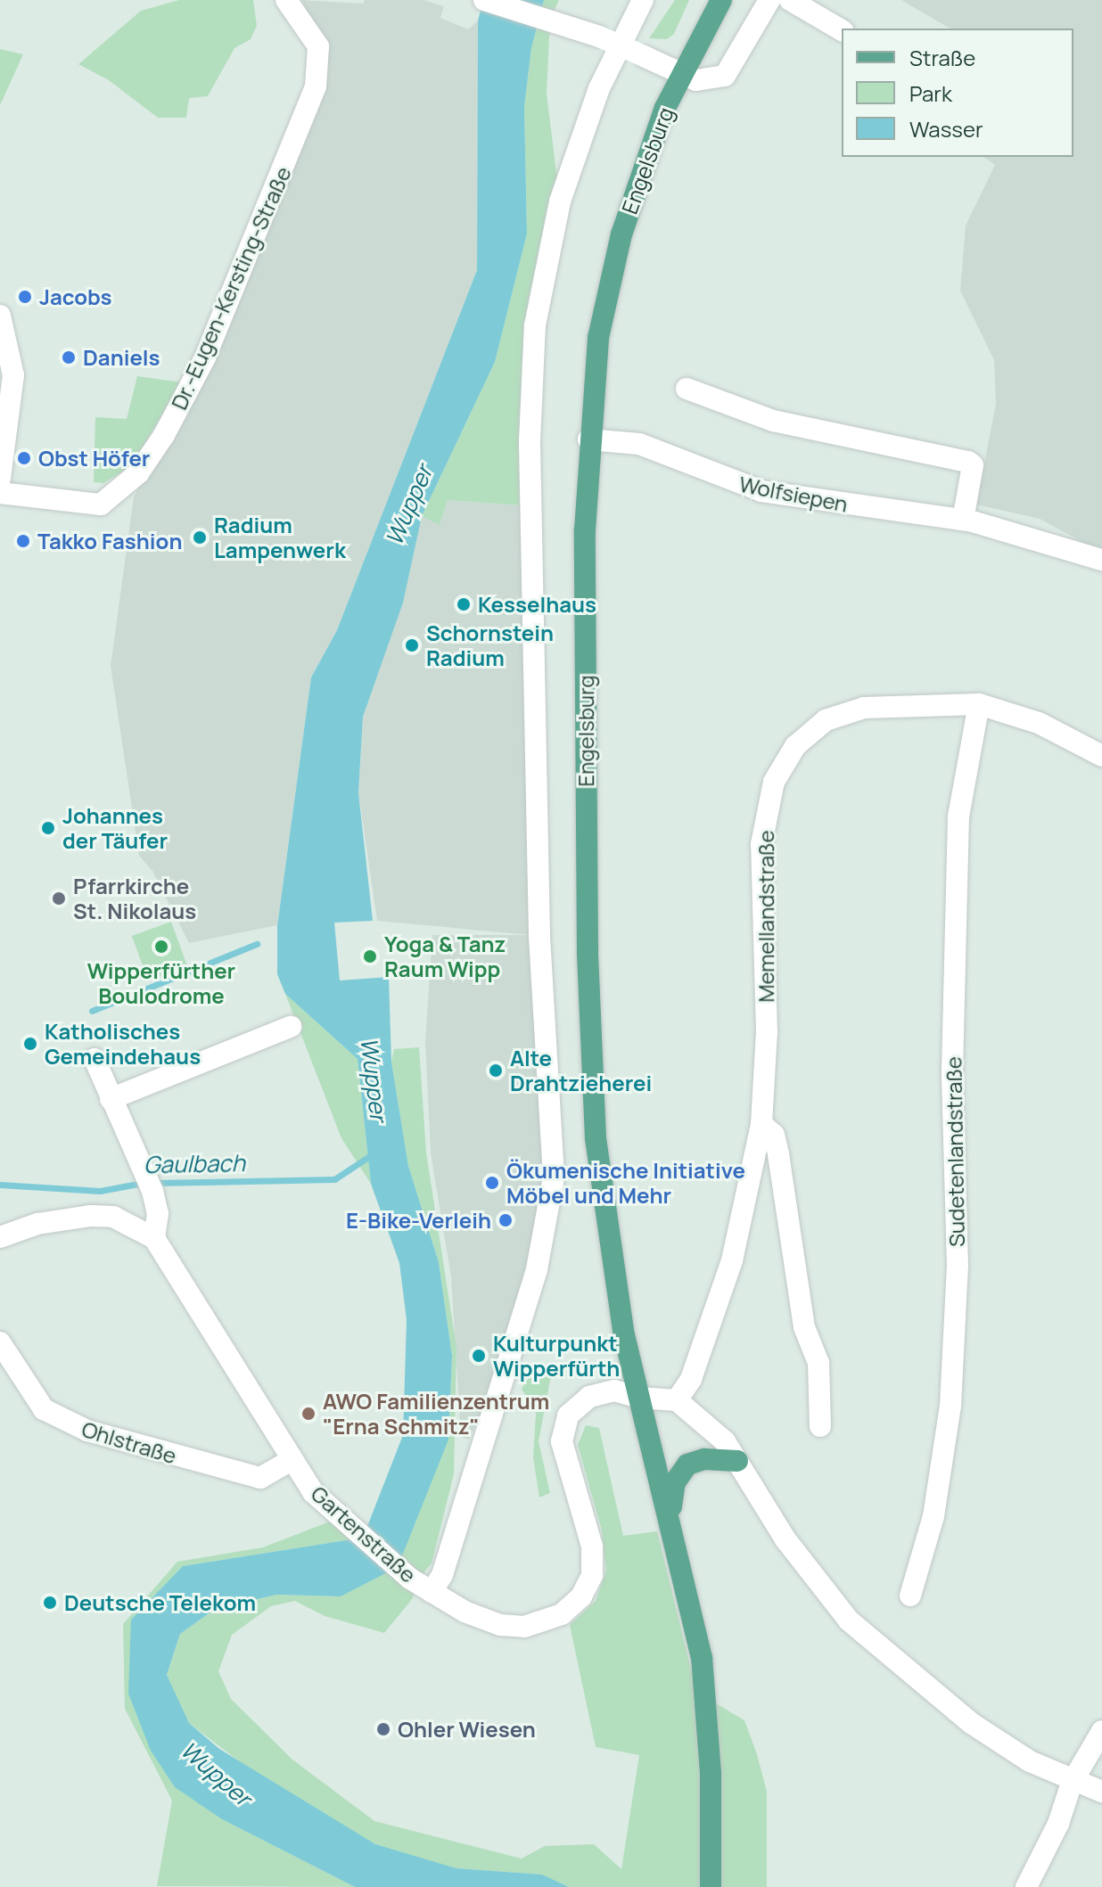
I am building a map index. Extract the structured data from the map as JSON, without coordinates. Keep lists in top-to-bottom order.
{
  "streets": {
    "main road": ["Engelsburg"],
    "street": [
      "Dr.-Eugen-Kersting-Straße",
      "Wolfsiepen",
      "Memellandstraße",
      "Sudetenlandstraße",
      "Ohlstraße",
      "Gartenstraße"
    ]
  },
  "crossings": [
    ["Engelsburg", "Wolfsiepen"],
    ["Engelsburg", "Gartenstraße"],
    ["Memellandstraße", "Sudetenlandstraße"],
    ["Memellandstraße", "Gartenstraße"],
    ["Ohlstraße", "Gartenstraße"]
  ],
  "water": ["Wupper", "Gaulbach"],
  "places": [
    "Jacobs",
    "Daniels",
    "Obst Höfer",
    "Radium Lampenwerk",
    "Takko Fashion",
    "Kesselhaus",
    "Schornstein Radium",
    "Johannes der Täufer",
    "Pfarrkirche St. Nikolaus",
    "Wipperfürther Boulodrome",
    "Yoga & Tanz Raum Wipp",
    "Katholisches Gemeindehaus",
    "Alte Drahtzieherei",
    "Ökumenische Initiative Möbel und Mehr",
    "E-Bike-Verleih",
    "Kulturpunkt Wipperfürth",
    "AWO Familienzentrum \"Erna Schmitz\"",
    "Deutsche Telekom",
    "Ohler Wiesen"
  ],
  "legend": ["Straße", "Park", "Wasser"]
}
